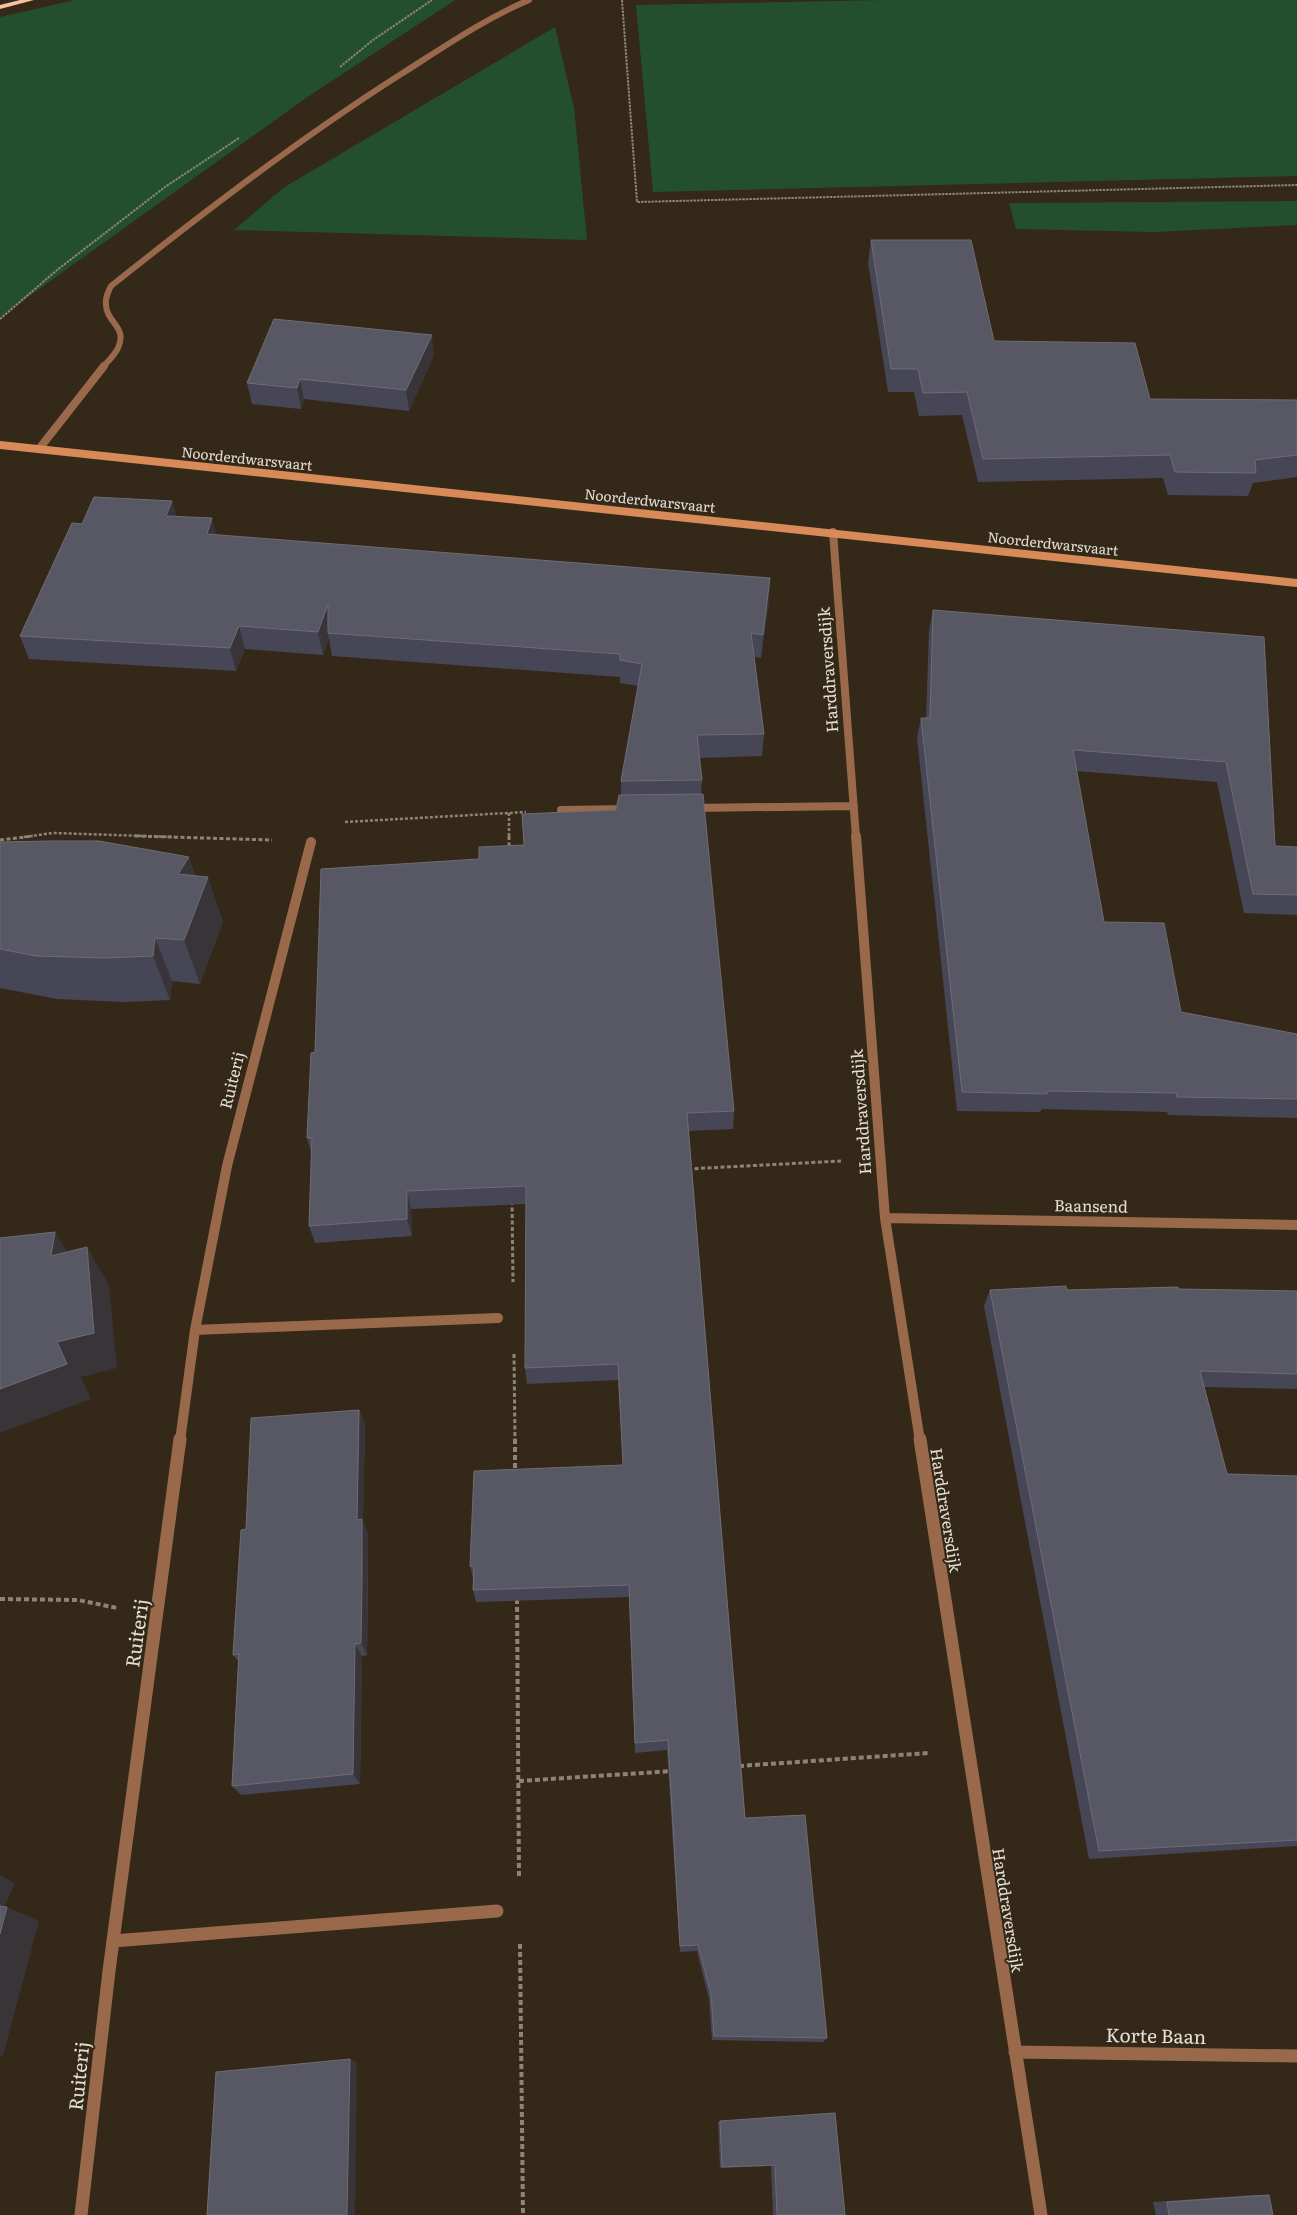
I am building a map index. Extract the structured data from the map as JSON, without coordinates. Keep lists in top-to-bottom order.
{
  "streets": {
    "main road": ["Noorderdwarsvaart"],
    "street": [
      "Harddraversdijk",
      "Ruiterij",
      "Baansend",
      "Korte Baan"
    ]
  },
  "crossings": [
    ["Noorderdwarsvaart", "Harddraversdijk"],
    ["Harddraversdijk", "Baansend"],
    ["Harddraversdijk", "Korte Baan"]
  ]
}
